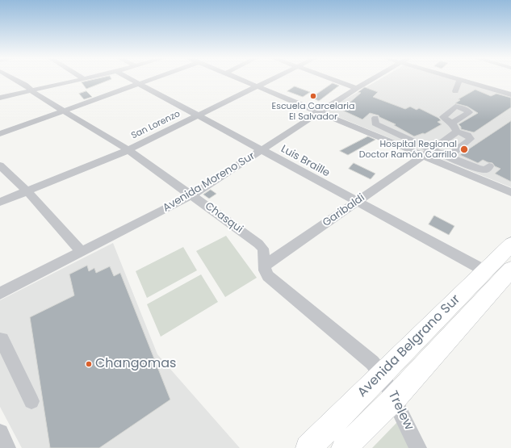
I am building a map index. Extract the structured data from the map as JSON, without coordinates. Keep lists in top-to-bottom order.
{
  "streets": {
    "highway": ["Avenida Belgrano Sur"],
    "street": [
      "San Lorenzo",
      "Luis Braille",
      "Avenida Moreno Sur",
      "Garibaldi",
      "Chasqui",
      "Trelew"
    ]
  },
  "crossings": [
    ["San Lorenzo", "Luis Braille"],
    ["San Lorenzo", "Chasqui"],
    ["Luis Braille", "Avenida Moreno Sur"],
    ["Luis Braille", "Garibaldi"],
    ["Luis Braille", "Avenida Belgrano Sur"],
    ["Avenida Moreno Sur", "Chasqui"],
    ["Garibaldi", "Chasqui"],
    ["Chasqui", "Avenida Belgrano Sur"],
    ["Chasqui", "Trelew"],
    ["Avenida Belgrano Sur", "Trelew"]
  ],
  "places": ["Escuela Carcelaria El Salvador", "Hospital Regional Doctor Ramón Carrillo", "Changomas"]
}
